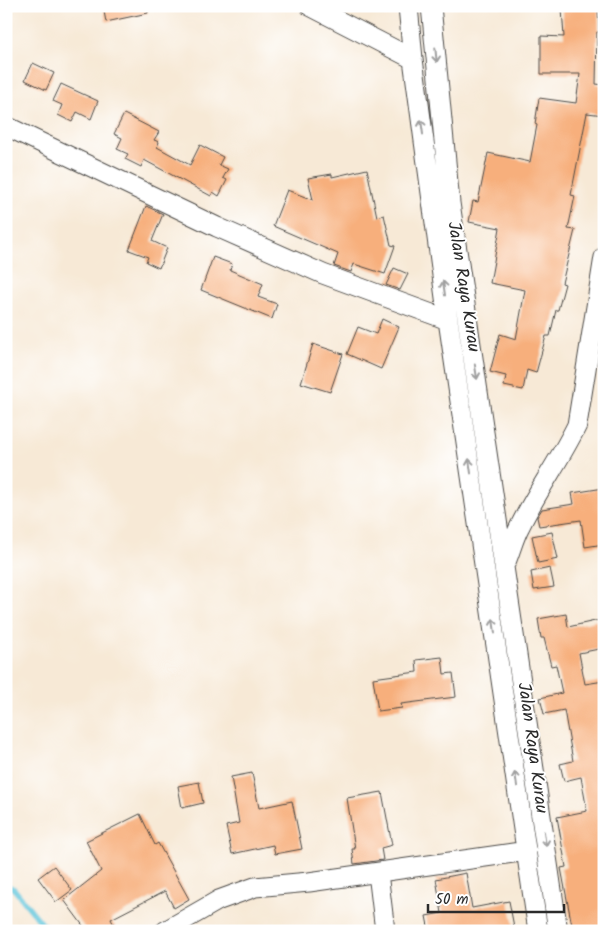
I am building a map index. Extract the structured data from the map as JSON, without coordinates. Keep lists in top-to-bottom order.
{
  "streets": {
    "street": ["Jalan Raya Kurau"]
  },
  "scale_bar": "50 m"
}
